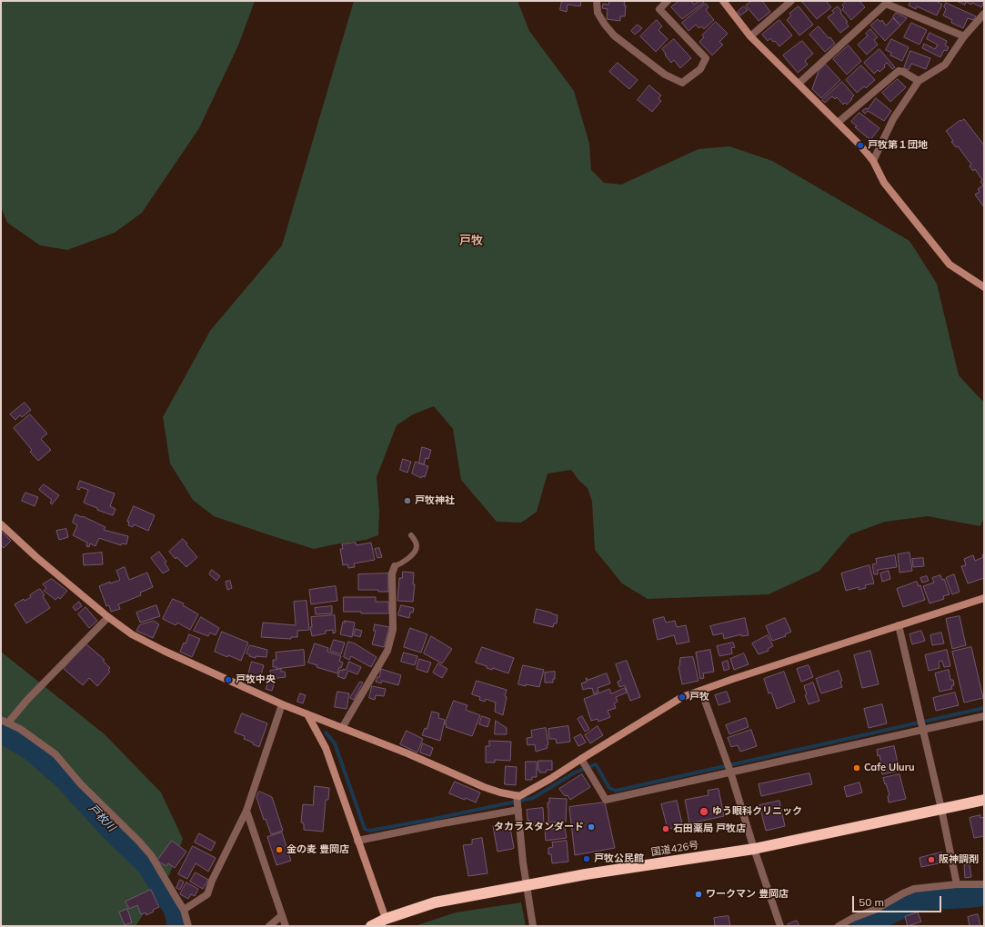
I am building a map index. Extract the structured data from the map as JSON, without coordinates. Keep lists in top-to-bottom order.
{
  "streets": {
    "highway": ["国道426号"]
  },
  "districts": ["戸牧"],
  "water": ["戸枚川"],
  "places": [
    "戸牧第１団地",
    "戸牧神社",
    "戸牧中央",
    "戸牧",
    "Cafe Uluru",
    "ゆう眼科クリニック",
    "タカラスタンダード",
    "石田薬局 戸牧店",
    "金の麦 豊岡店",
    "戸牧公民館",
    "阪神調剤",
    "ワークマン 豊岡店"
  ],
  "scale_bar": "50 m"
}
